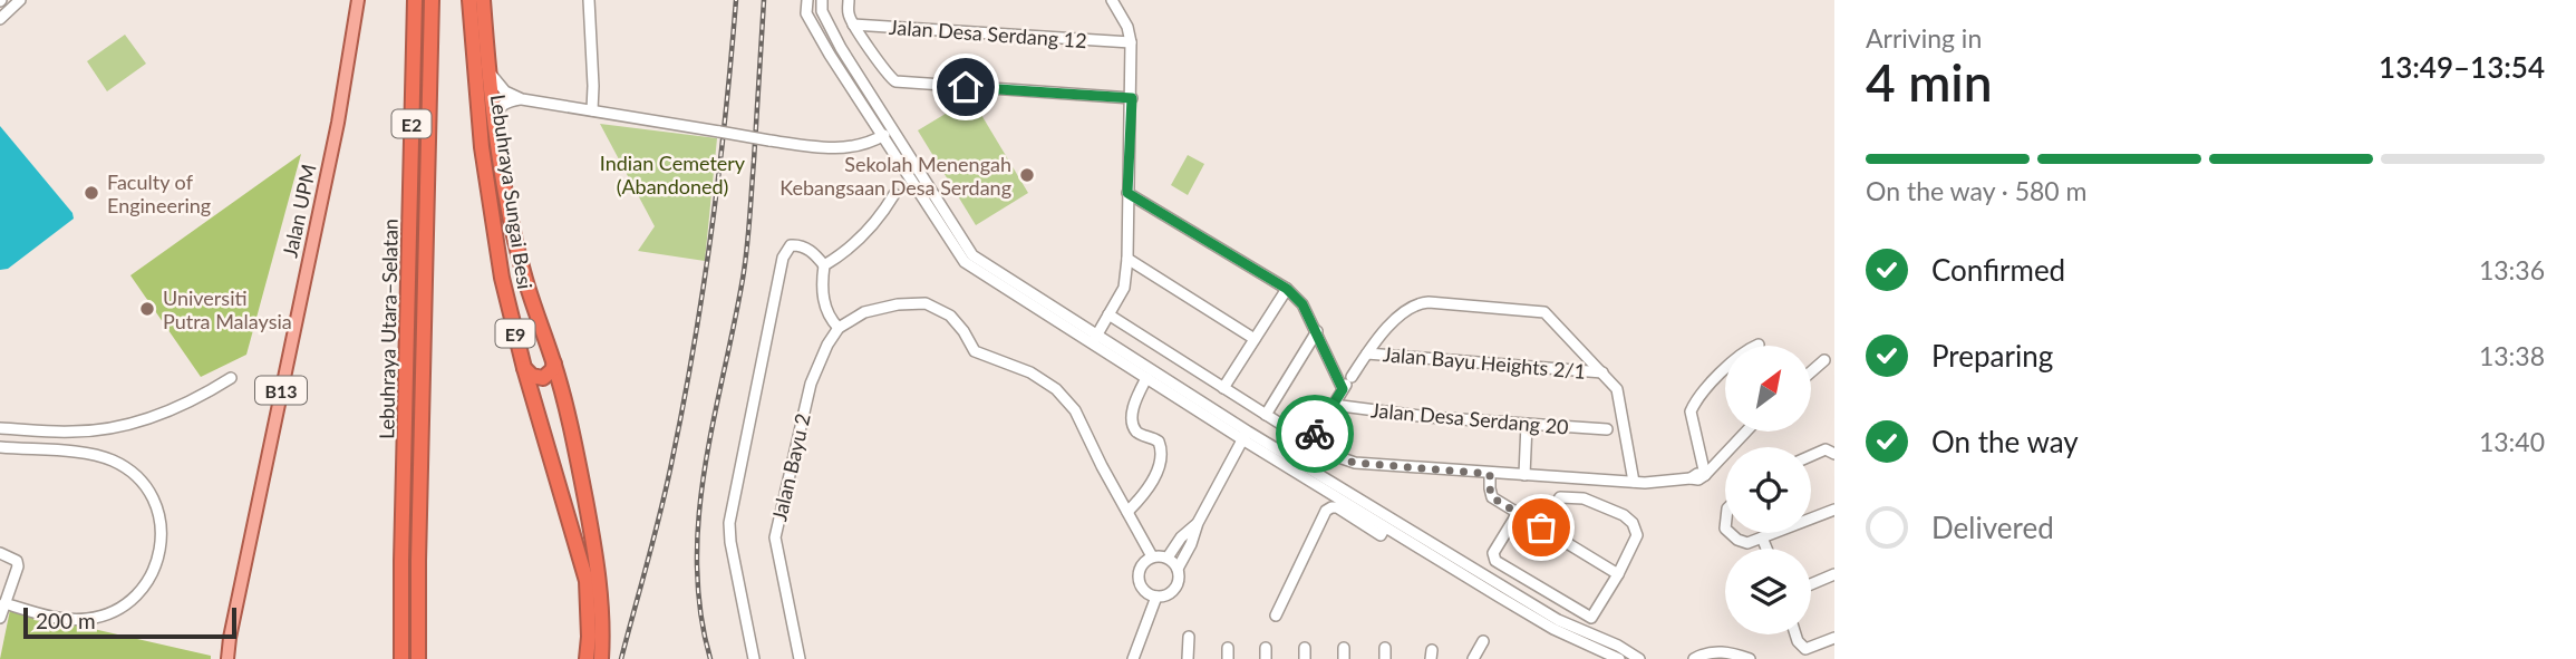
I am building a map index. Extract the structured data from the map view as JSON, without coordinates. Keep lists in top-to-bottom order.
{
  "streets": {
    "highway": [
      "E2",
      "Lebuhraya Sungai Besi",
      "Lebuhraya Utara–Selatan",
      "E9"
    ],
    "main road": ["Jalan UPM", "B13"],
    "street": [
      "Jalan Desa Serdang 12",
      "Jalan Bayu Heights 2/1",
      "Jalan Desa Serdang 20",
      "Jalan Bayu 2"
    ]
  },
  "crossings": [
    ["Jalan UPM", "B13"]
  ],
  "parks": ["Indian Cemetery (Abandoned)"],
  "places": ["Sekolah Menengah Kebangsaan Desa Serdang", "Faculty of Engineering", "Universiti Putra Malaysia"],
  "scale_bar": "200 m",
  "north": "top right",
  "page": {
    "heading": ["4 min", "Arriving in", "13:49–13:54"],
    "bar": "On the way · 580 m",
    "list": [
      ["Confirmed", "13:36"],
      ["Preparing", "13:38"],
      ["On the way", "13:40"],
      "Delivered"
    ],
    "scale": "200 m"
  }
}
